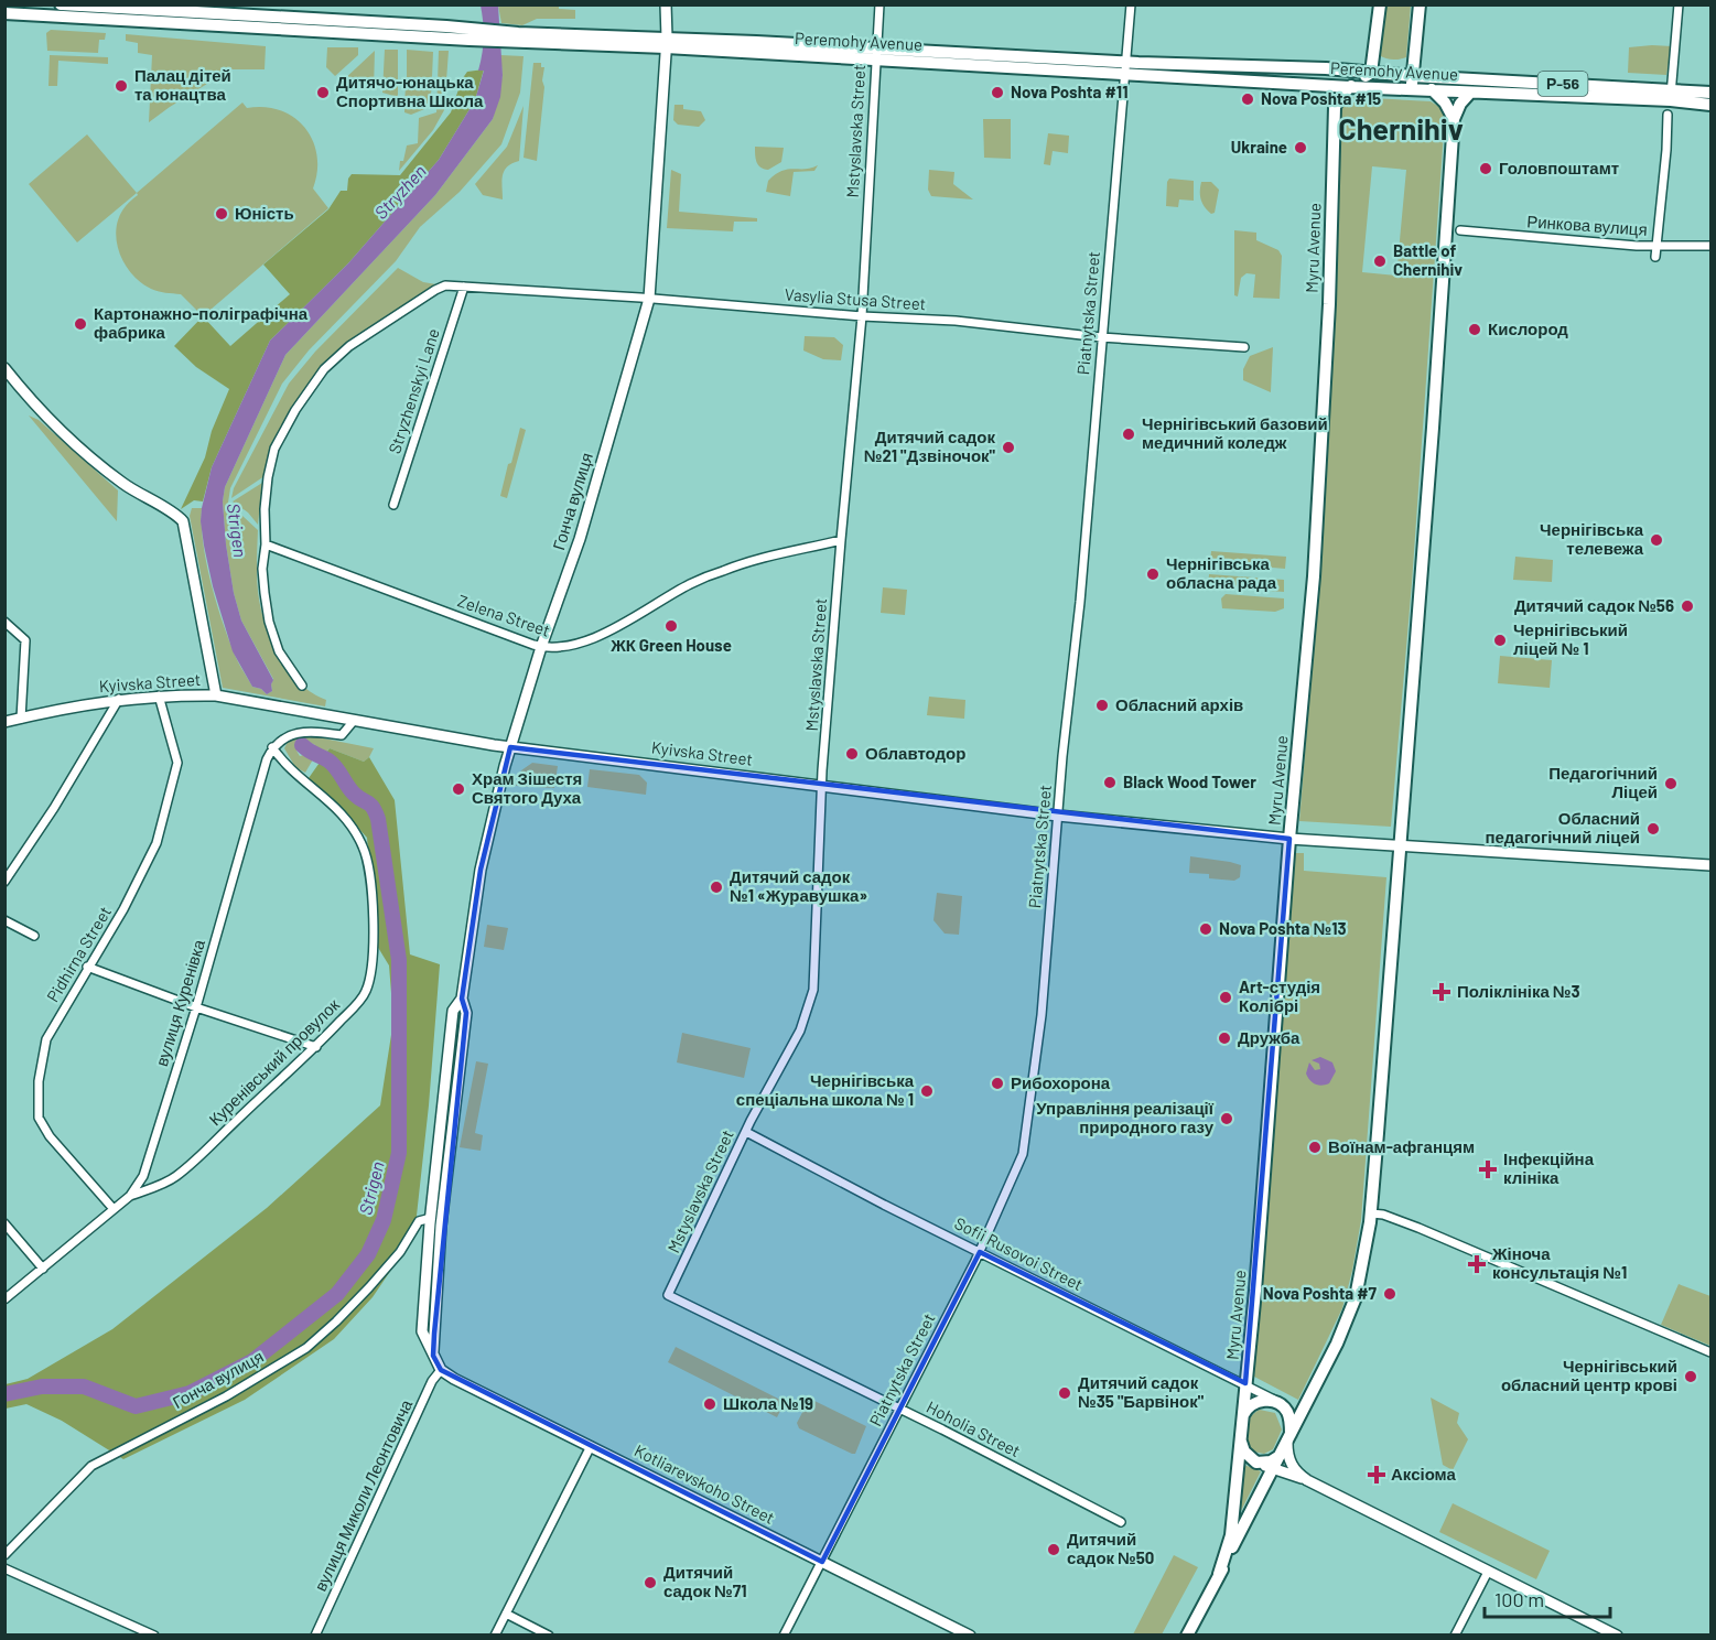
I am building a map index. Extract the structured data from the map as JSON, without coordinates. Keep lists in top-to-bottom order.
{
  "streets": {
    "main road": ["Peremohy Avenue", "Р-56", "Myru Avenue"],
    "street": [
      "Mstyslavska Street",
      "Ринкова вулиця",
      "Vasylia Stusa Street",
      "Piatnytska Street",
      "Stryzhenskyi Lane",
      "Гонча вулиця",
      "Zelena Street",
      "Kyivska Street",
      "Pidhirna Street",
      "вулиця Куренівка",
      "Куренівський провулок",
      "Sofii Rusovoi Street",
      "Hoholia Street",
      "Kotliarevskoho Street",
      "вулиця Миколи Леонтовича"
    ]
  },
  "crossings": [
    ["Peremohy Avenue", "Mstyslavska Street"],
    ["Peremohy Avenue", "Piatnytska Street"],
    ["Peremohy Avenue", "Гонча вулиця"],
    ["Mstyslavska Street", "Vasylia Stusa Street"],
    ["Mstyslavska Street", "Zelena Street"],
    ["Mstyslavska Street", "Kyivska Street"],
    ["Mstyslavska Street", "Sofii Rusovoi Street"],
    ["Mstyslavska Street", "Hoholia Street"],
    ["Myru Avenue", "Kyivska Street"],
    ["Myru Avenue", "Sofii Rusovoi Street"],
    ["Vasylia Stusa Street", "Piatnytska Street"],
    ["Vasylia Stusa Street", "Stryzhenskyi Lane"],
    ["Vasylia Stusa Street", "Гонча вулиця"],
    ["Vasylia Stusa Street", "Zelena Street"],
    ["Piatnytska Street", "Kyivska Street"],
    ["Piatnytska Street", "Sofii Rusovoi Street"],
    ["Piatnytska Street", "Hoholia Street"],
    ["Piatnytska Street", "Kotliarevskoho Street"],
    ["Гонча вулиця", "Zelena Street"],
    ["Гонча вулиця", "Kyivska Street"],
    ["Kyivska Street", "Pidhirna Street"],
    ["Pidhirna Street", "вулиця Куренівка"],
    ["вулиця Куренівка", "Куренівський провулок"],
    ["Kotliarevskoho Street", "вулиця Миколи Леонтовича"]
  ],
  "districts": ["Chernihiv"],
  "water": ["Stryzhen", "Strigen"],
  "places": {
    "other": [
      "Палац дітей та юнацтва",
      "Дитячо-юнацька Спортивна Школа",
      "Nova Poshta #11",
      "Nova Poshta #15",
      "Ukraine",
      "Головпоштамт",
      "Юність",
      "Battle of Chernihiv",
      "Картонажно-поліграфічна фабрика",
      "Кислород",
      "Чернігівський базовий медичний коледж",
      "Дитячий садок №21 \"Дзвіночок\"",
      "Чернігівська телевежа",
      "Чернігівська обласна рада",
      "Дитячий садок №56",
      "ЖК Green House",
      "Чернігівський ліцей № 1",
      "Обласний архів",
      "Облавтодор",
      "Black Wood Tower",
      "Педагогічний Ліцей",
      "Храм Зішестя Святого Духа",
      "Обласний педагогічний ліцей",
      "Дитячий садок №1 «Журавушка»",
      "Nova Poshta №13",
      "Art-студія Колібрі",
      "Дружба",
      "Рибохорона",
      "Чернігівська спеціальна школа № 1",
      "Управління реалізації природного газу",
      "Воїнам-афганцям",
      "Nova Poshta #7",
      "Чернігівський обласний центр крові",
      "Дитячий садок №35 \"Барвінок\"",
      "Школа №19",
      "Дитячий садок №50",
      "Дитячий садок №71"
    ],
    "health": [
      "Поліклініка №3",
      "Інфекційна клініка",
      "Жіноча консультація №1",
      "Аксіома"
    ]
  },
  "scale_bar": "100 m"
}
